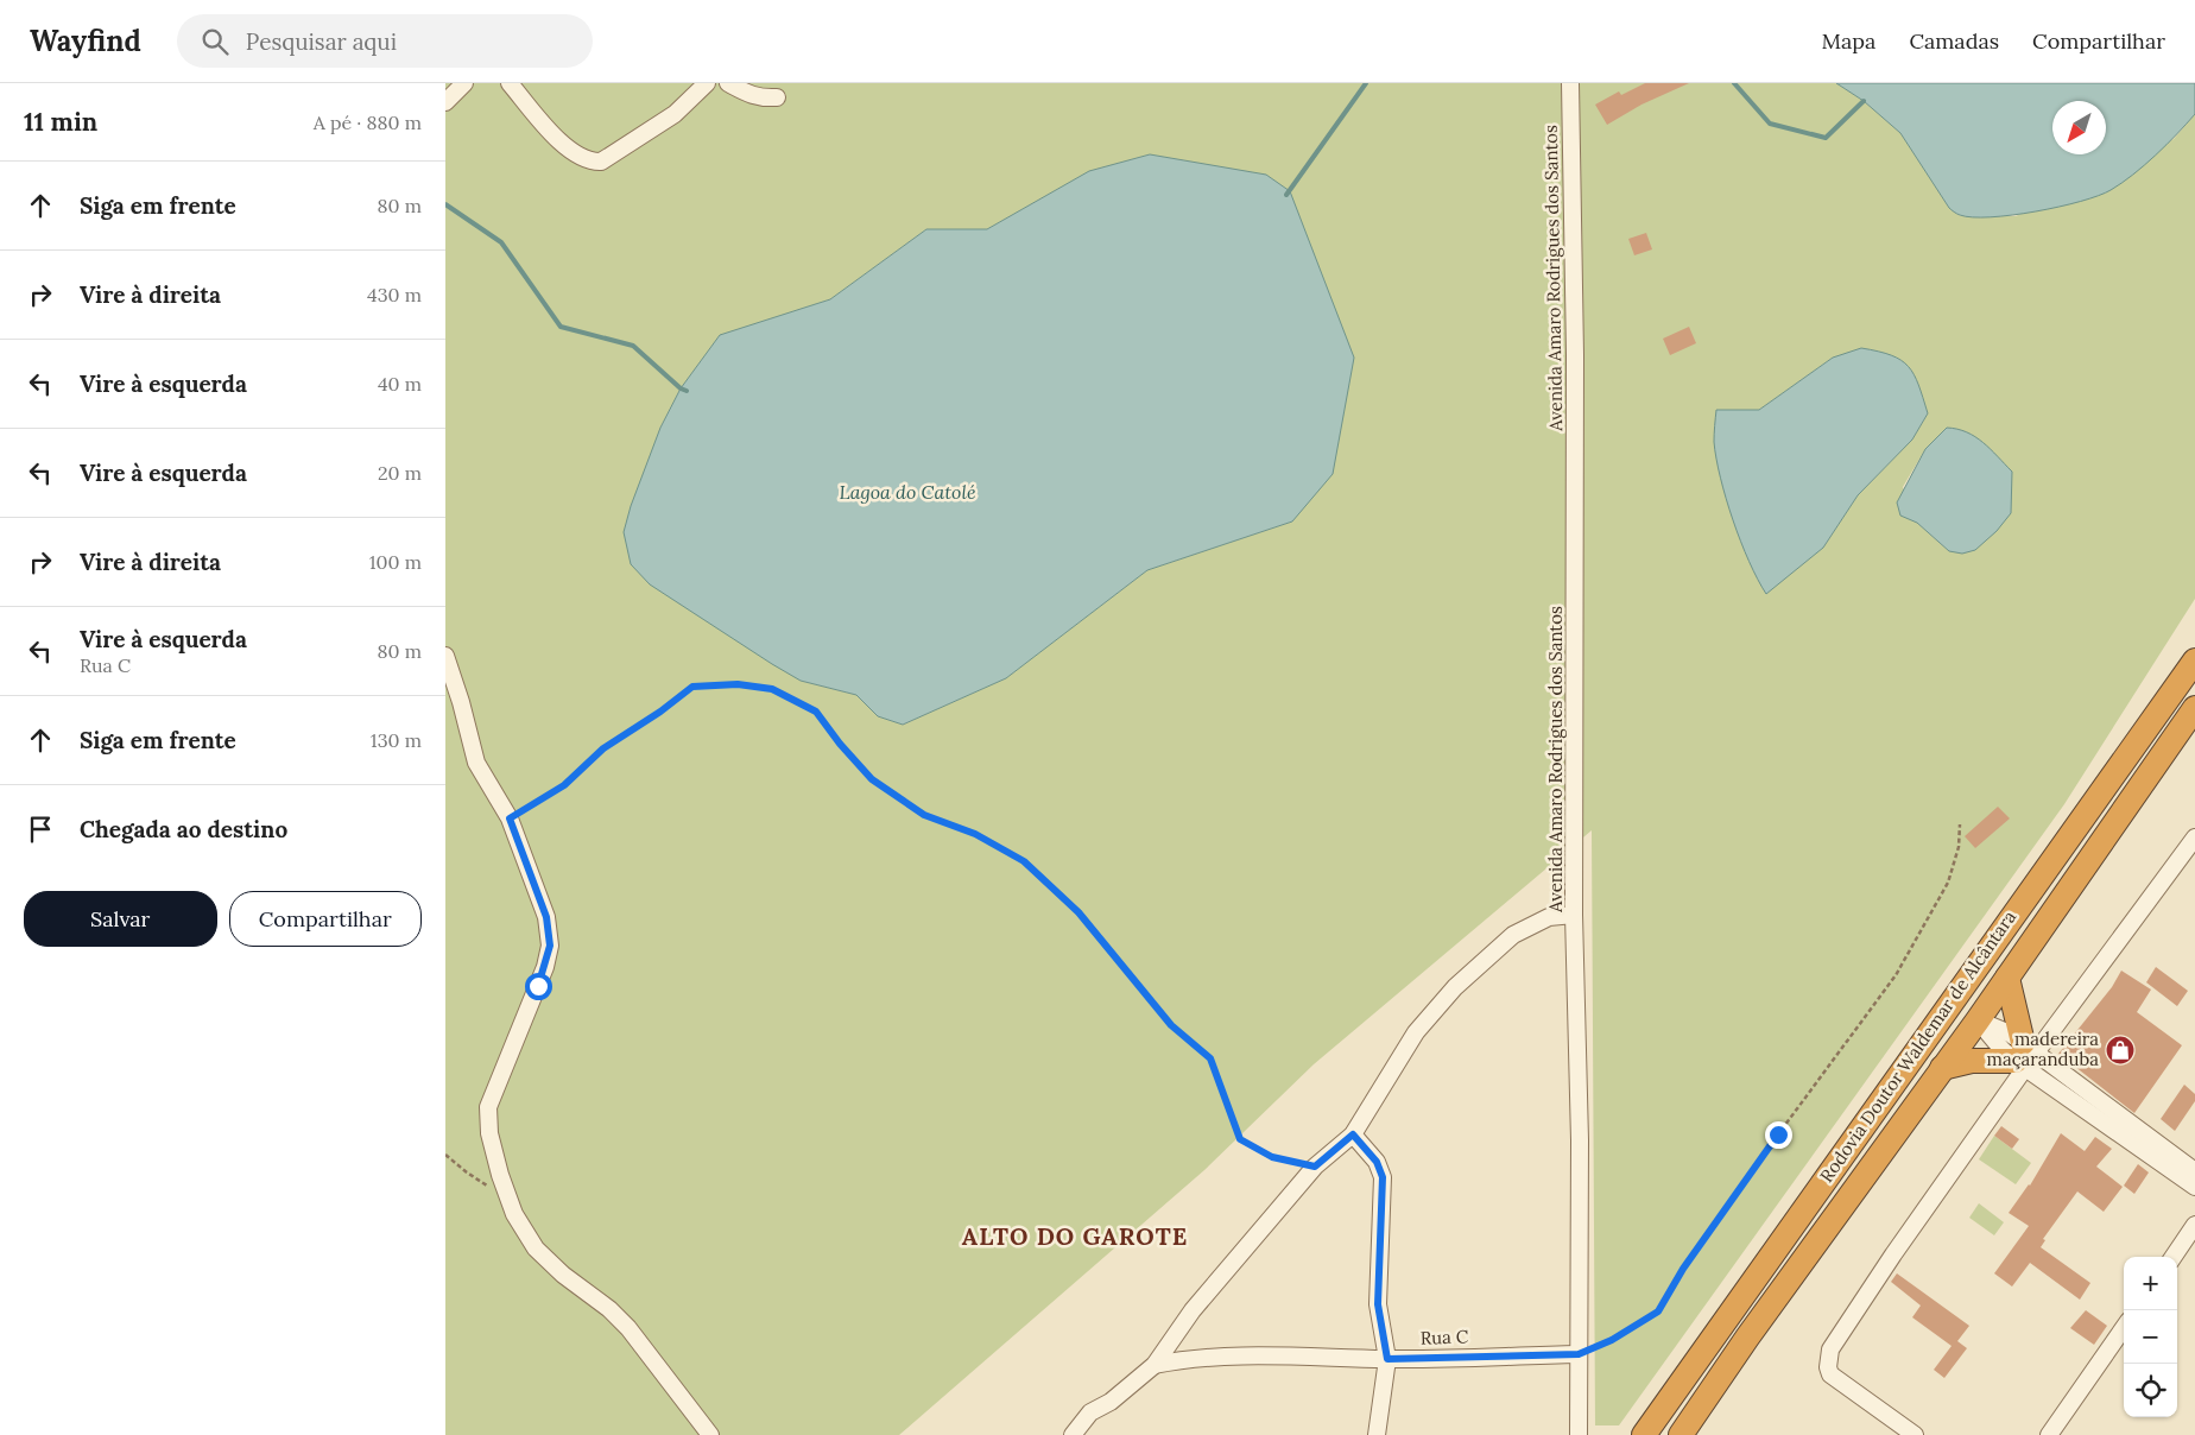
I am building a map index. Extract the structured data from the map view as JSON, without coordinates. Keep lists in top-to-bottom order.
{
  "streets": {
    "highway": ["Rodovia Doutor Waldemar de Alcântara"],
    "street": ["Avenida Amaro Rodrigues dos Santos", "Rua C"]
  },
  "crossings": [
    ["Avenida Amaro Rodrigues dos Santos", "Rua C"]
  ],
  "districts": ["ALTO DO GAROTE"],
  "water": ["Lagoa do Catolé"],
  "places": {
    "shop": ["madereira maçaranduba"]
  },
  "north": "bottom left",
  "page": {
    "header": "Wayfind",
    "search": "Pesquisar aqui",
    "nav": ["Mapa", "Camadas", "Compartilhar"],
    "heading": ["11 min", "A pé · 880 m"],
    "list": [
      ["Siga em frente", "80 m"],
      ["Vire à direita", "430 m"],
      ["Vire à esquerda", "40 m"],
      ["Vire à esquerda", "20 m"],
      ["Vire à direita", "100 m"],
      ["Vire à esquerda", "Rua C", "80 m"],
      ["Siga em frente", "130 m"],
      "Chegada ao destino"
    ],
    "buttons": ["Salvar", "Compartilhar"],
    "map_buttons": ["+", "−"]
  }
}
